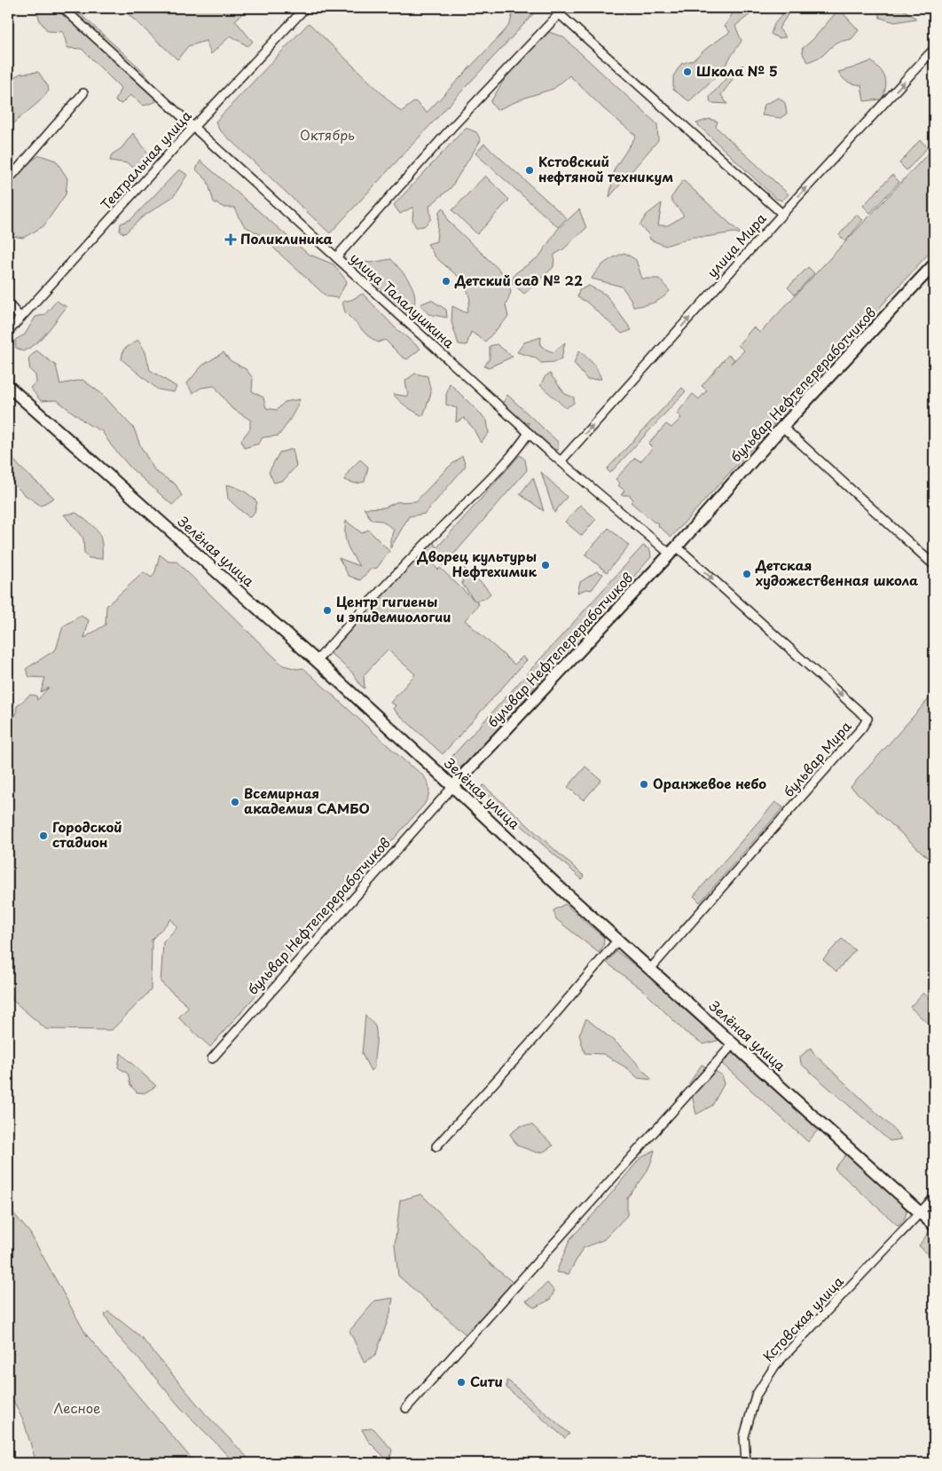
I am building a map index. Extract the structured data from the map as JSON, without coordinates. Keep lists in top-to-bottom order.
{
  "streets": {
    "main road": ["бульвар Нефтепереработчиков", "Зелёная улица"],
    "street": [
      "Театральная улица",
      "улица Мира",
      "улица Талалушкина",
      "бульвар Мира",
      "Кстовская улица"
    ]
  },
  "crossings": [
    ["Театральная улица", "улица Талалушкина"],
    ["улица Мира", "улица Талалушкина"],
    ["улица Талалушкина", "бульвар Нефтепереработчиков"],
    ["улица Талалушкина", "бульвар Мира"],
    ["бульвар Нефтепереработчиков", "Зелёная улица"],
    ["бульвар Нефтепереработчиков", "бульвар Мира"],
    ["Зелёная улица", "бульвар Мира"],
    ["Зелёная улица", "Кстовская улица"]
  ],
  "one_way": ["улица Мира"],
  "parks": ["Октябрь", "Лесное"],
  "places": {
    "other": [
      "Школа № 5",
      "Кстовский нефтяной техникум",
      "Детский сад № 22",
      "Дворец культуры Нефтехимик",
      "Детская художественная школа",
      "Центр гигиены и эпидемиологии",
      "Оранжевое небо",
      "Всемирная академия САМБО",
      "Городской стадион",
      "Сити"
    ],
    "health": ["Поликлиника"]
  }
}
